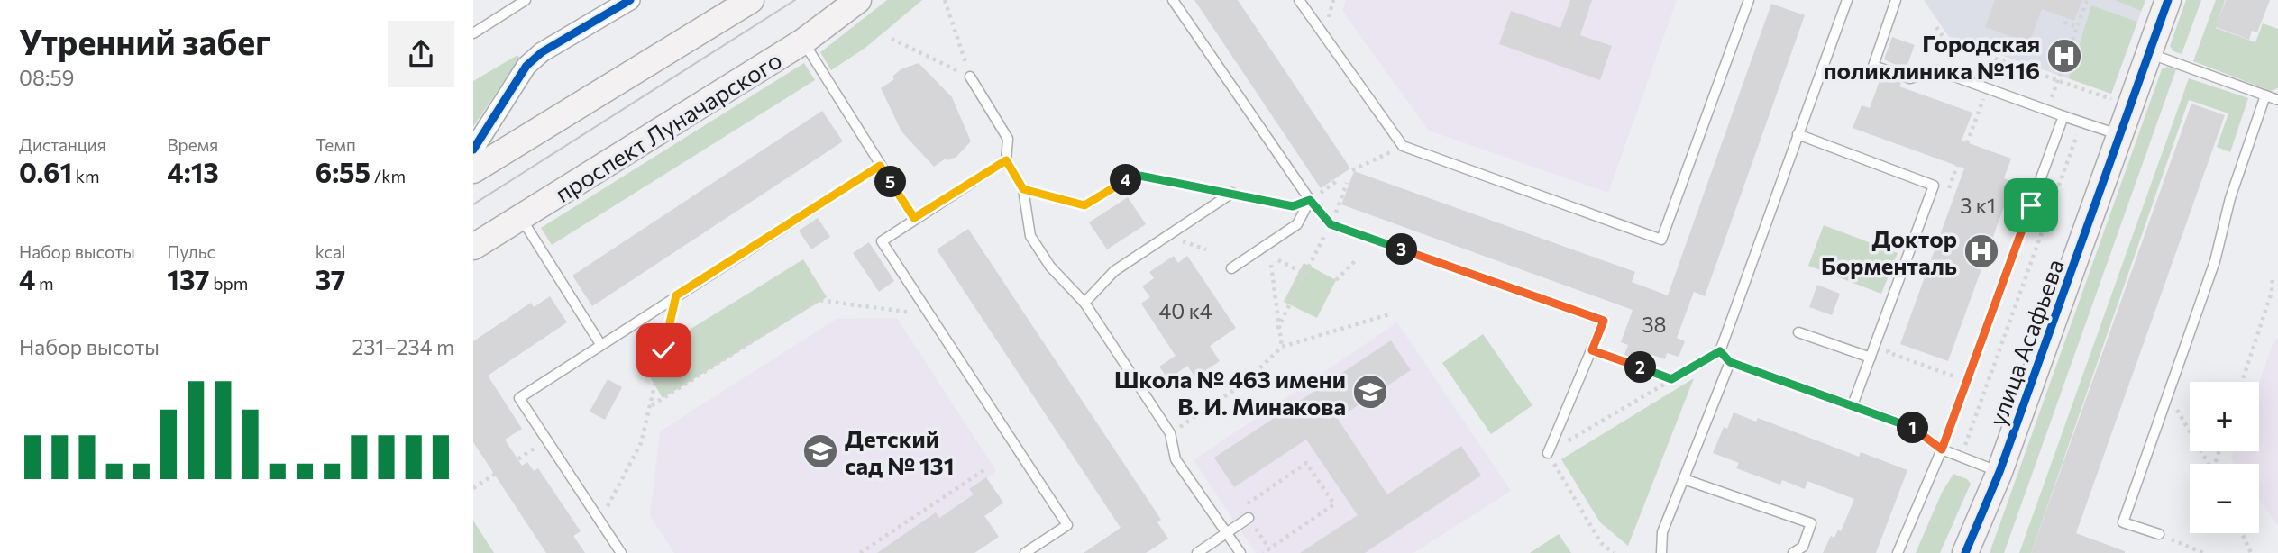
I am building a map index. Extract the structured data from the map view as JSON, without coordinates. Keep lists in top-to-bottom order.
{
  "streets": {
    "main road": ["проспект Луначарского", "улица Асафьева"]
  },
  "places": {
    "hospital": ["Городская поликлиника №116", "Доктор Борменталь"],
    "school or university": ["Школа № 463 имени В. И. Минакова", "Детский сад № 131"]
  },
  "house_numbers": ["3 к1", "40 к4", "38"],
  "page": {
    "heading": ["Утренний забег", "08:59"],
    "stats": [
      ["Дистанция", "0.61 km"],
      ["Время", "4:13"],
      ["Темп", "6:55 /km"],
      ["Набор высоты", "4 m"],
      ["Пульс", "137 bpm"],
      ["kcal", "37"]
    ],
    "pins": [
      "4",
      "5",
      "3",
      "2",
      "1"
    ],
    "chart": ["Набор высоты", "231–234 m"],
    "map_buttons": ["+", "−"]
  }
}
